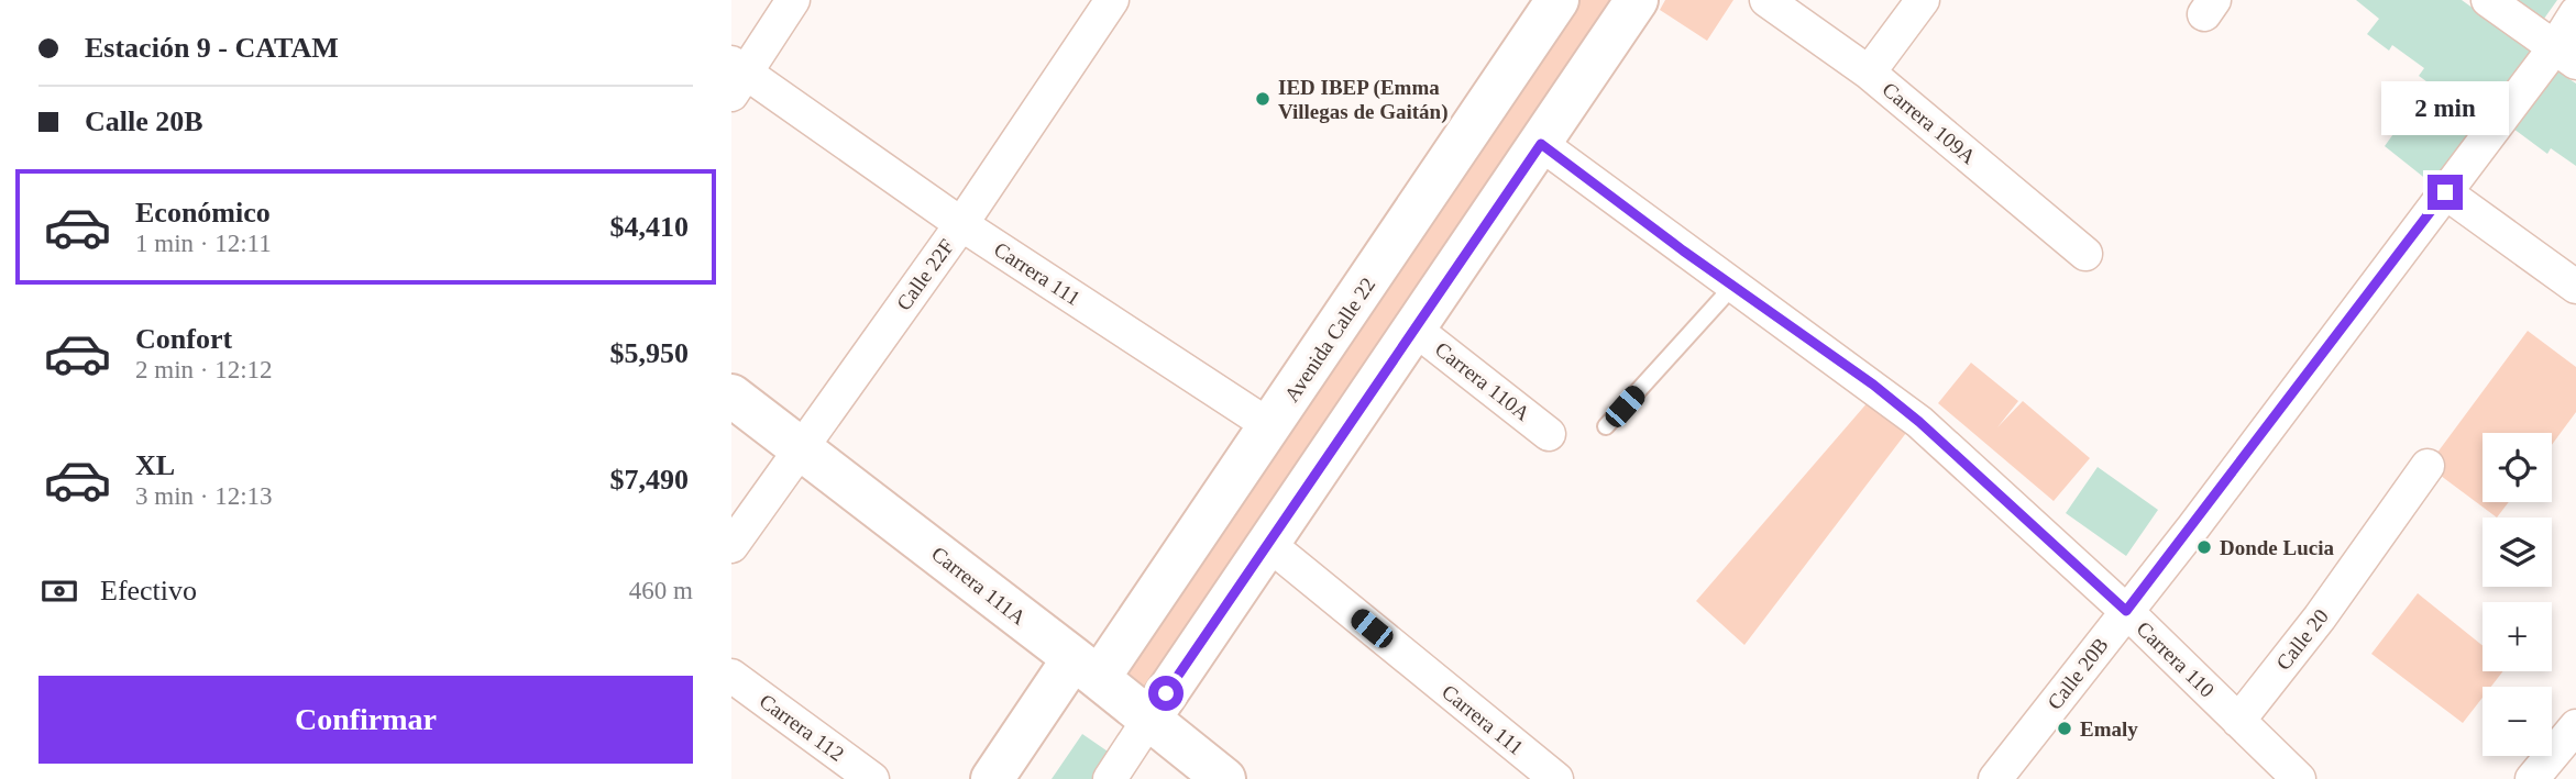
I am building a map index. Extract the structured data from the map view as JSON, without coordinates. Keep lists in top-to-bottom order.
{
  "streets": {
    "street": [
      "Carrera 109A",
      "Carrera 111",
      "Calle 22F",
      "Avenida Calle 22",
      "Carrera 110A",
      "Carrera 111A",
      "Calle 20",
      "Carrera 110",
      "Calle 20B",
      "Carrera 112"
    ]
  },
  "crossings": [
    ["Carrera 111", "Calle 22F"],
    ["Carrera 111", "Avenida Calle 22"],
    ["Calle 22F", "Carrera 111A"],
    ["Avenida Calle 22", "Carrera 111A"],
    ["Calle 20", "Carrera 110"],
    ["Carrera 110", "Calle 20B"]
  ],
  "places": ["IED IBEP (Emma Villegas de Gaitán)", "Donde Lucia", "Emaly"],
  "page": {
    "banner": ["Estación 9 - CATAM", "Calle 20B"],
    "bubble": "2 min",
    "list": [
      {
        "name": "Económico",
        "note": "1 min · 12:11",
        "value": "$4,410"
      },
      {
        "name": "Confort",
        "note": "2 min · 12:12",
        "value": "$5,950"
      },
      {
        "name": "XL",
        "note": "3 min · 12:13",
        "value": "$7,490"
      }
    ],
    "map_buttons": ["+", "−"],
    "pay": ["Efectivo", "460 m"],
    "buttons": "Confirmar"
  }
}
